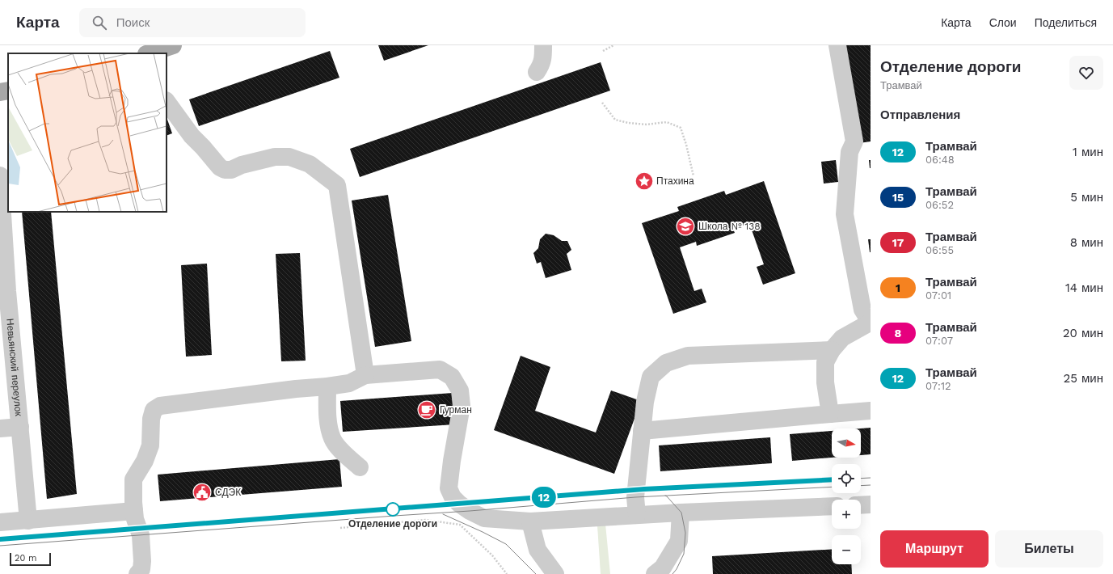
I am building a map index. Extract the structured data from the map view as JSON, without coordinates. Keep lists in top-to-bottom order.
{
  "streets": {
    "street": ["Невьянский переулок"]
  },
  "places": {
    "place": ["Птахина"],
    "school or university": ["Школа № 138"],
    "cafe": ["Гурман"],
    "public building": ["СДЭК"],
    "other": ["Отделение дороги"]
  },
  "lines": ["tram line 12"],
  "scale_bar": "20 m",
  "north": "right",
  "page": {
    "header": "Карта",
    "search": "Поиск",
    "nav": ["Карта", "Слои", "Поделиться"],
    "on_map": "12",
    "heading": [
      ["Отделение дороги", "Трамвай"],
      "Отправления"
    ],
    "list": [
      {
        "mark": "12",
        "name": "Трамвай",
        "note": "06:48",
        "value": "1 мин"
      },
      {
        "mark": "15",
        "name": "Трамвай",
        "note": "06:52",
        "value": "5 мин"
      },
      {
        "mark": "17",
        "name": "Трамвай",
        "note": "06:55",
        "value": "8 мин"
      },
      {
        "mark": "1",
        "name": "Трамвай",
        "note": "07:01",
        "value": "14 мин"
      },
      {
        "mark": "8",
        "name": "Трамвай",
        "note": "07:07",
        "value": "20 мин"
      },
      {
        "mark": "12",
        "name": "Трамвай",
        "note": "07:12",
        "value": "25 мин"
      }
    ],
    "map_buttons": ["+", "−"],
    "buttons": ["Маршрут", "Билеты"],
    "scale": "20 m"
  }
}
